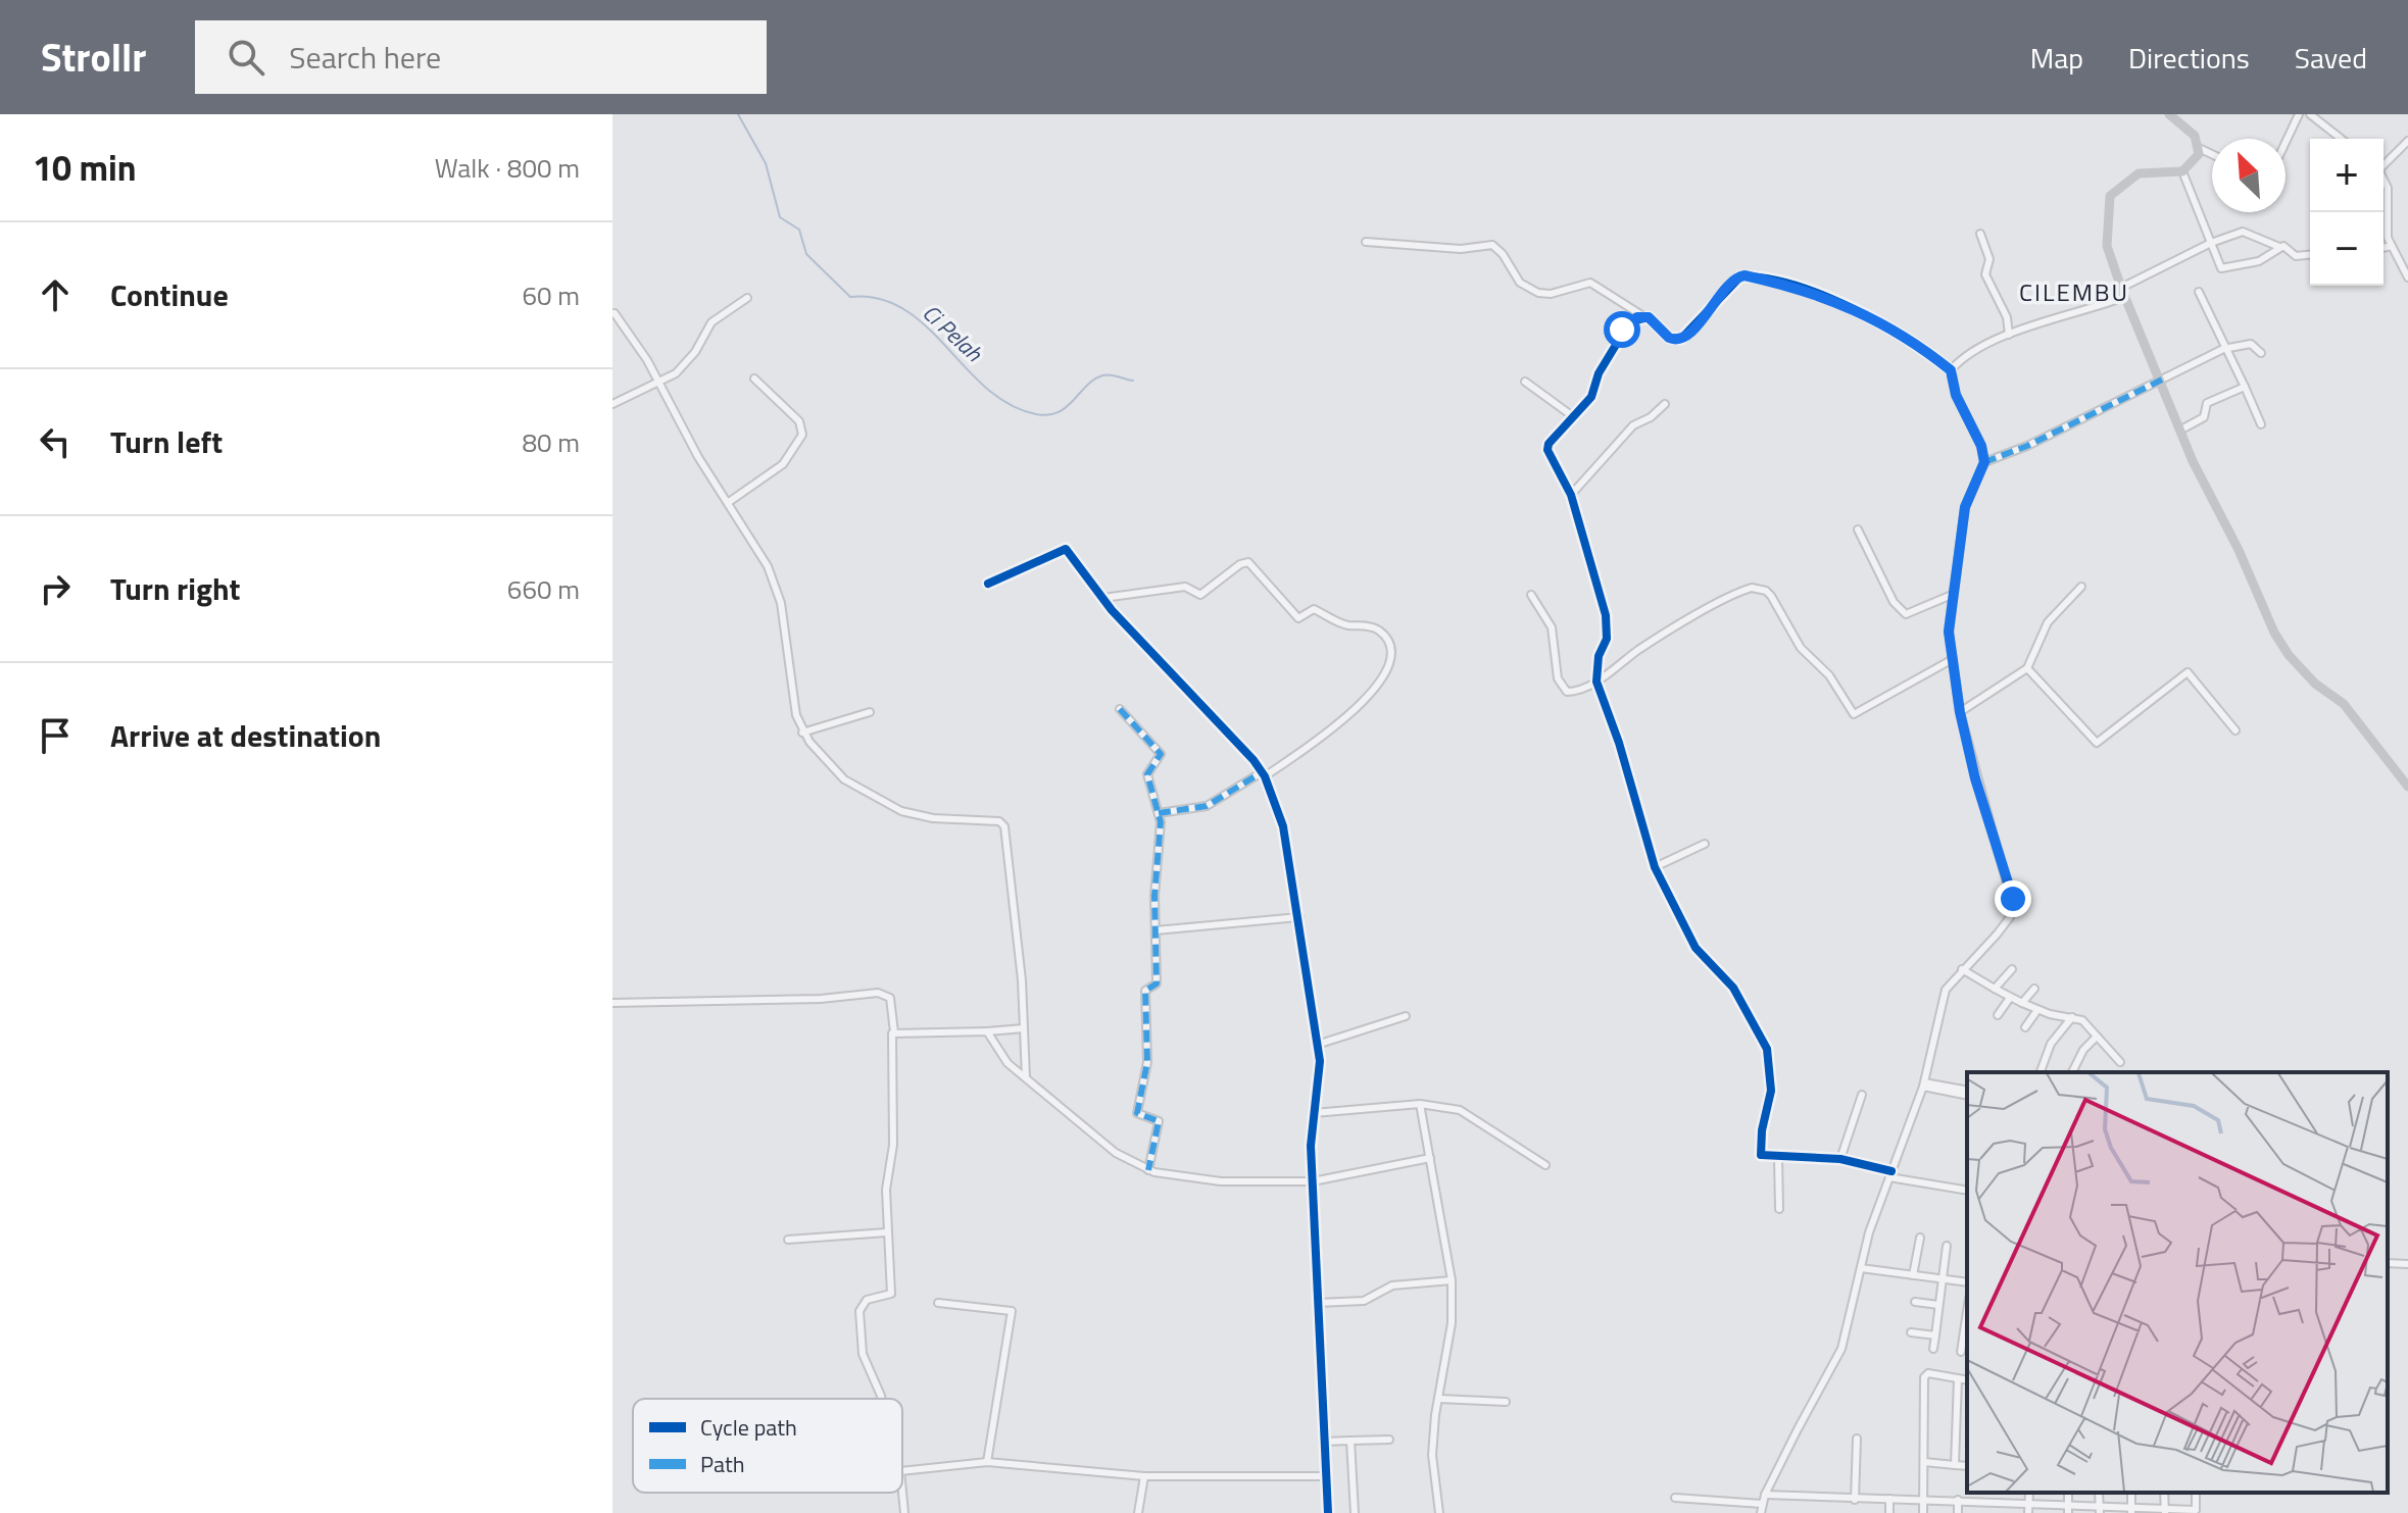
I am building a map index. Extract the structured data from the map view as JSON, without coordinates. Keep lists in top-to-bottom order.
{
  "districts": ["CILEMBU"],
  "water": ["Ci Pelah"],
  "legend": ["Cycle path", "Path"],
  "north": "top left",
  "page": {
    "header": "Strollr",
    "search": "Search here",
    "nav": ["Map", "Directions", "Saved"],
    "heading": ["10 min", "Walk · 800 m"],
    "map_buttons": ["+", "−"],
    "list": [
      ["Continue", "60 m"],
      ["Turn left", "80 m"],
      ["Turn right", "660 m"],
      "Arrive at destination"
    ]
  }
}
